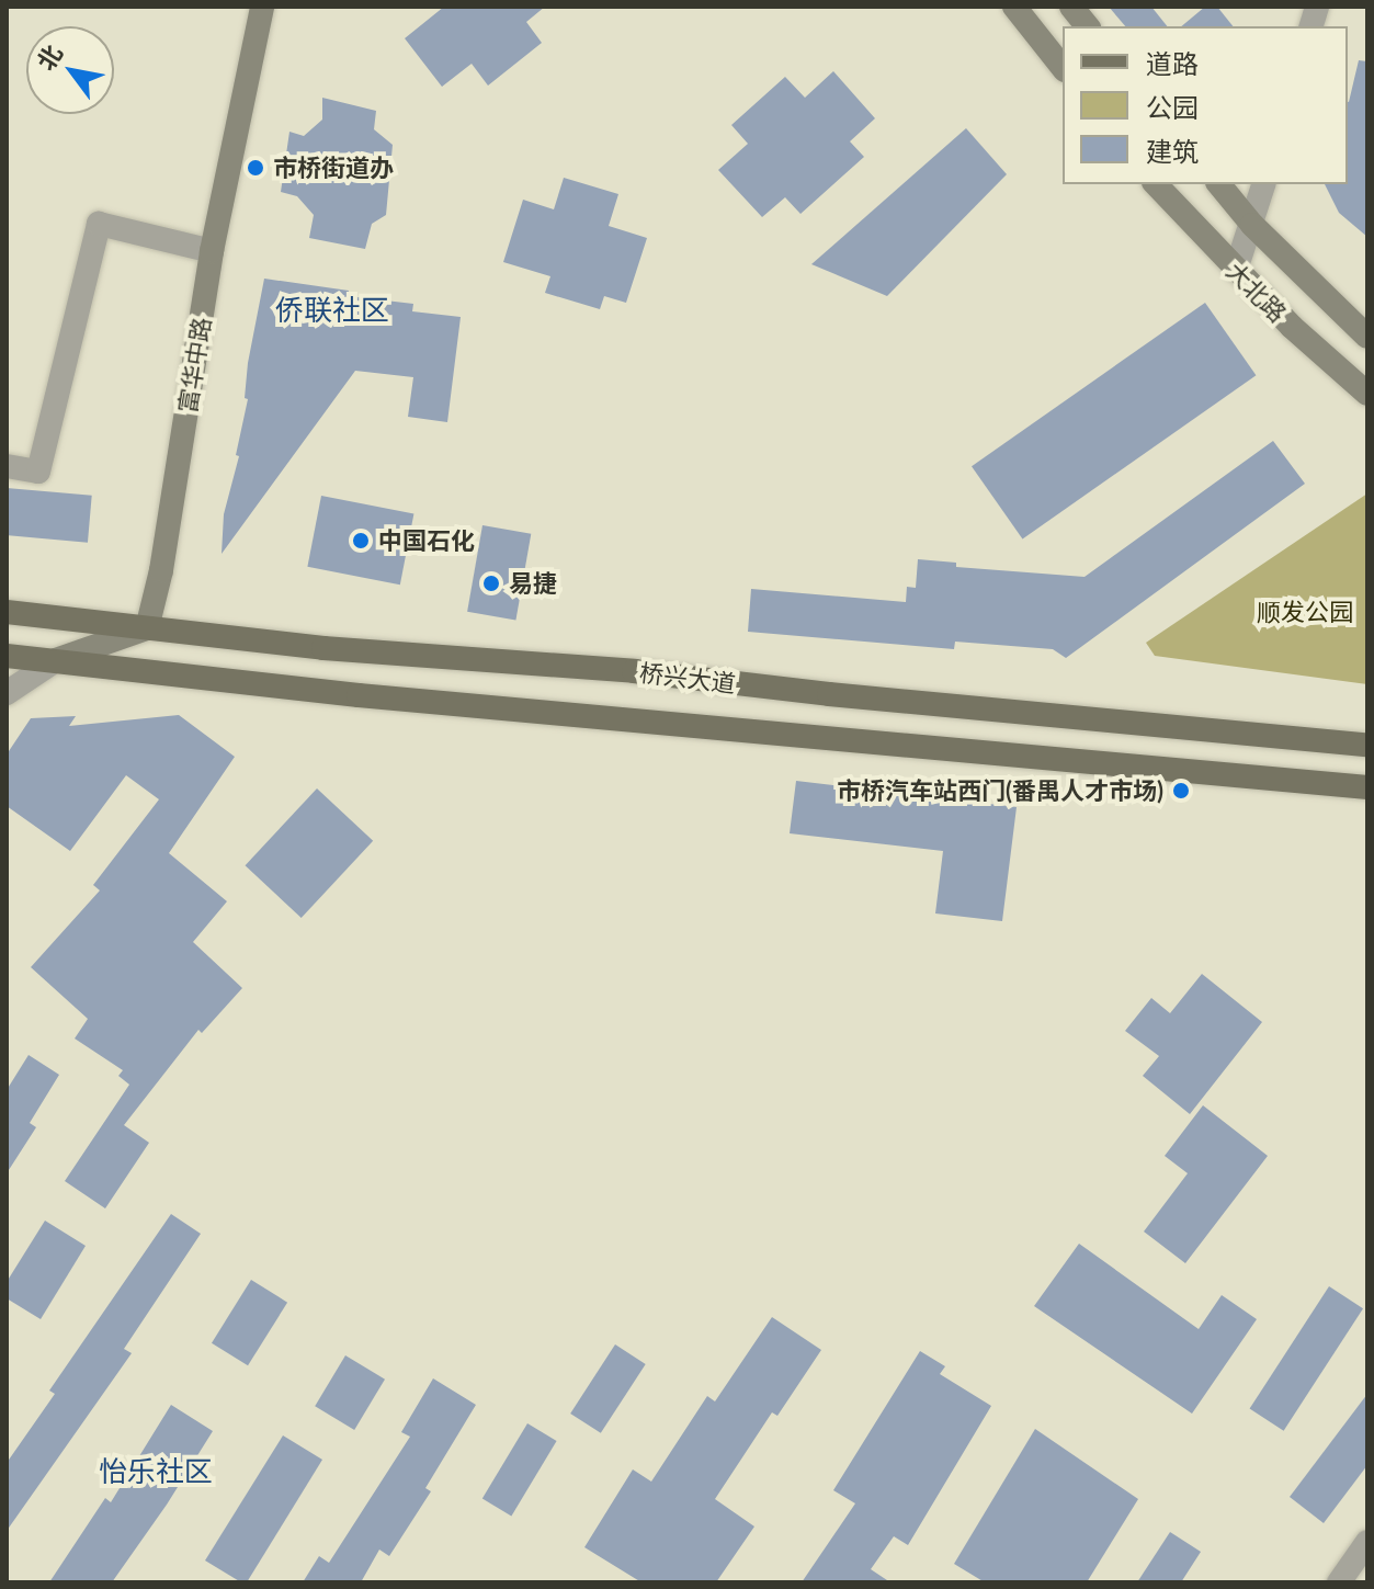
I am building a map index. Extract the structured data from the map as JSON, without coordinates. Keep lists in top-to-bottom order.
{
  "streets": {
    "main road": ["大北路", "富华中路", "桥兴大道"]
  },
  "crossings": [
    ["富华中路", "桥兴大道"]
  ],
  "districts": ["侨联社区", "怡乐社区"],
  "parks": ["顺发公园"],
  "places": [
    "市桥街道办",
    "中国石化",
    "易捷",
    "市桥汽车站西门(番禺人才市场)"
  ],
  "legend": ["道路", "公园", "建筑"],
  "north": "top left"
}
